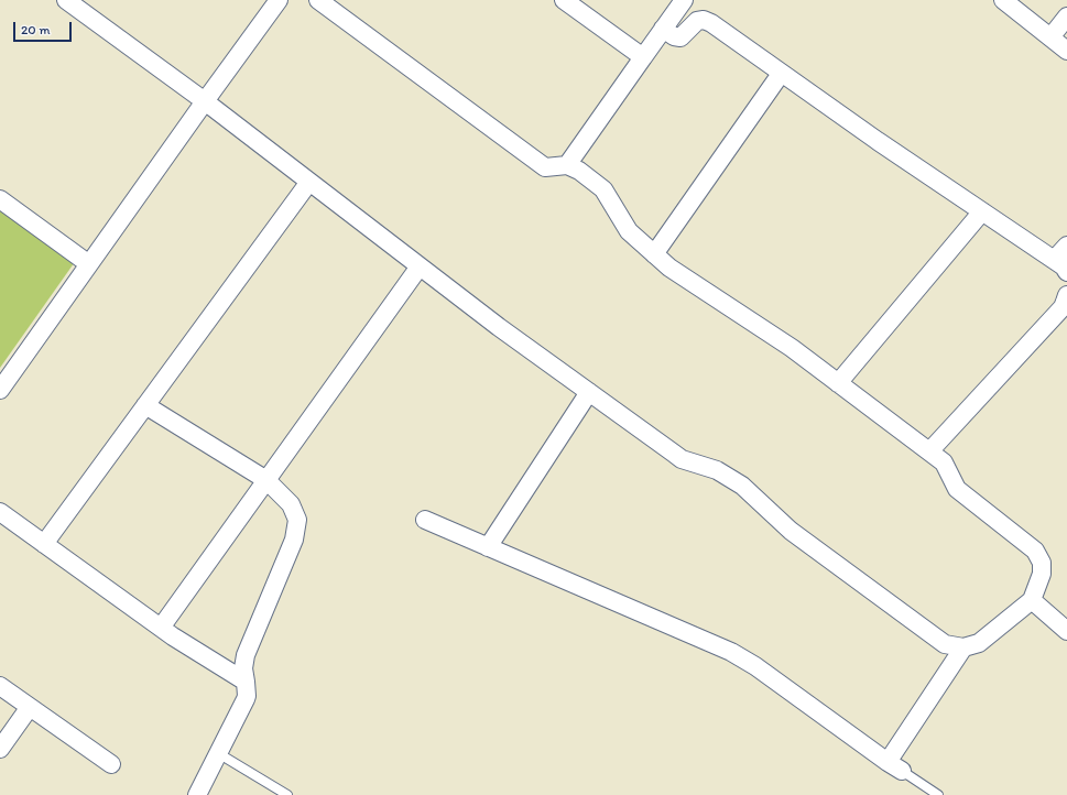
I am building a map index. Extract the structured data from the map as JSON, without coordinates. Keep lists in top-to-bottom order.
{
  "scale_bar": "20 m"
}
